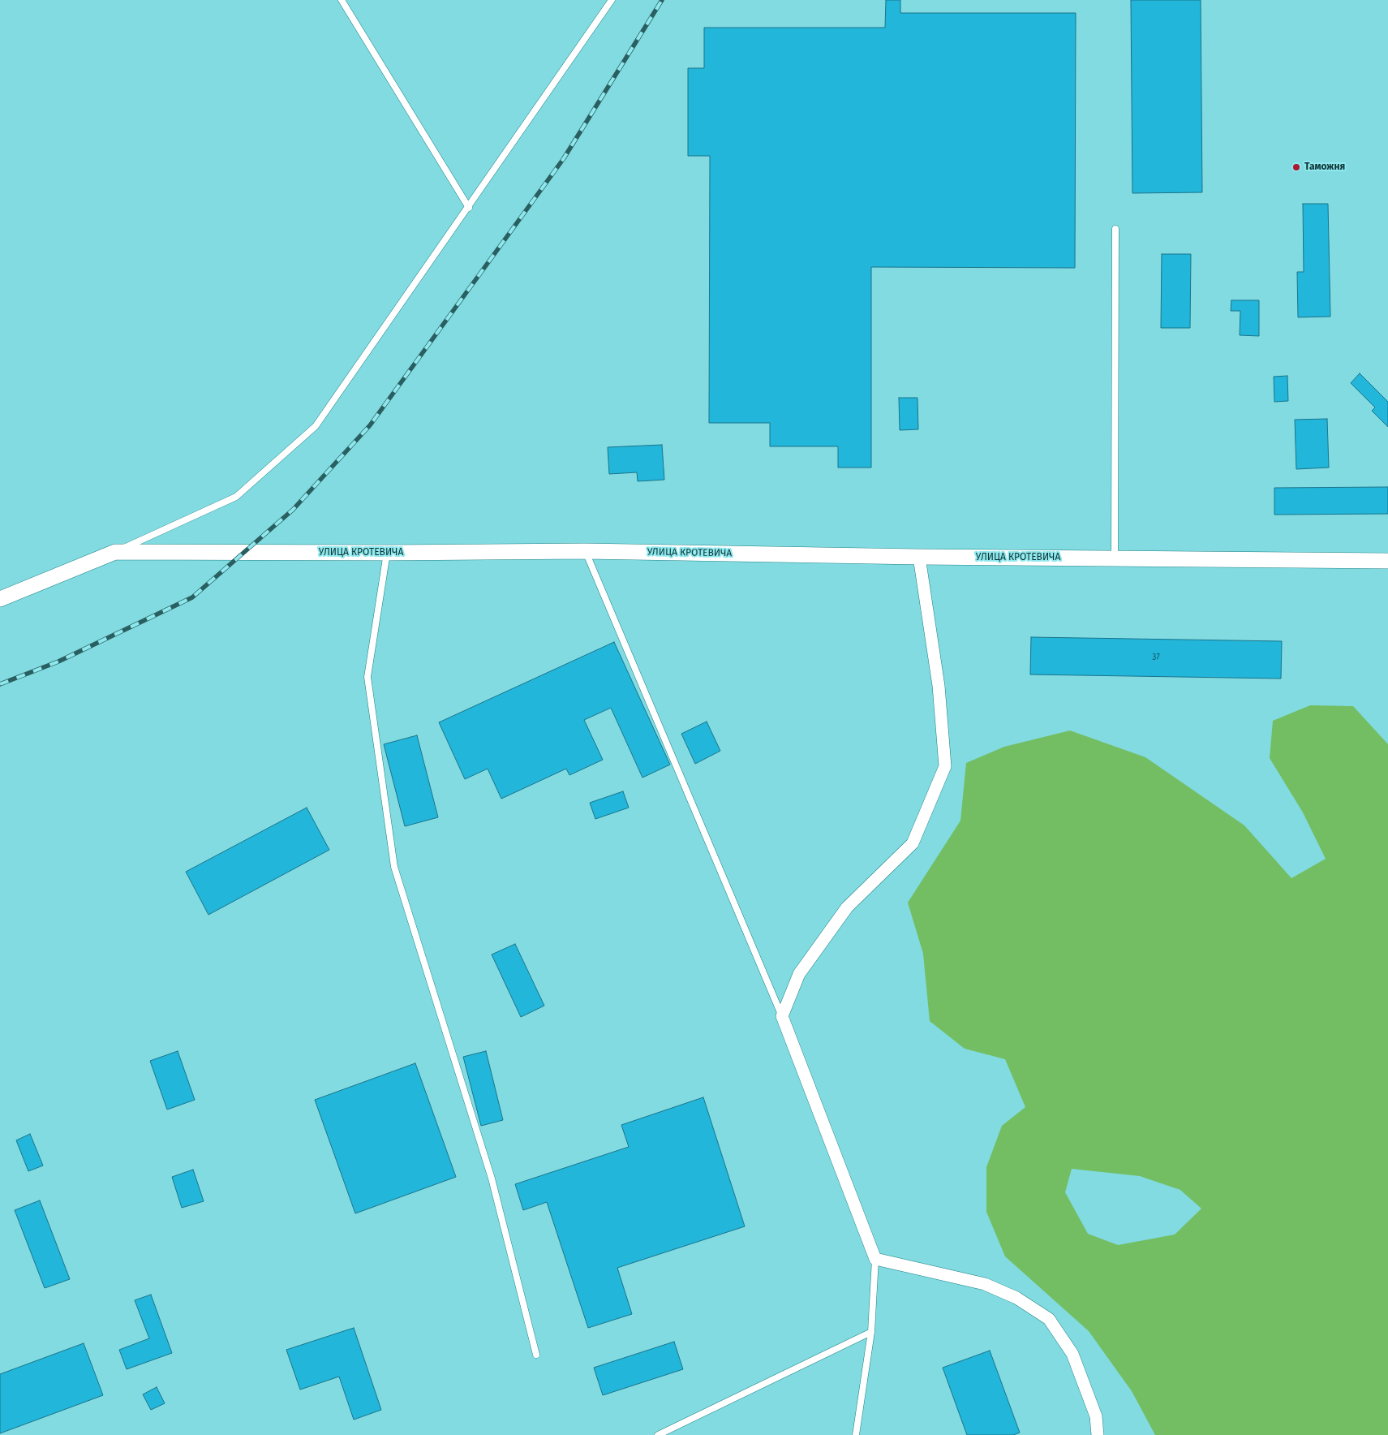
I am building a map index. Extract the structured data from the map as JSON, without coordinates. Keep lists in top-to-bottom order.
{
  "streets": {
    "street": ["УЛИЦА КРОТЕВИЧА"]
  },
  "places": ["Таможня"],
  "house_numbers": ["37"]
}
